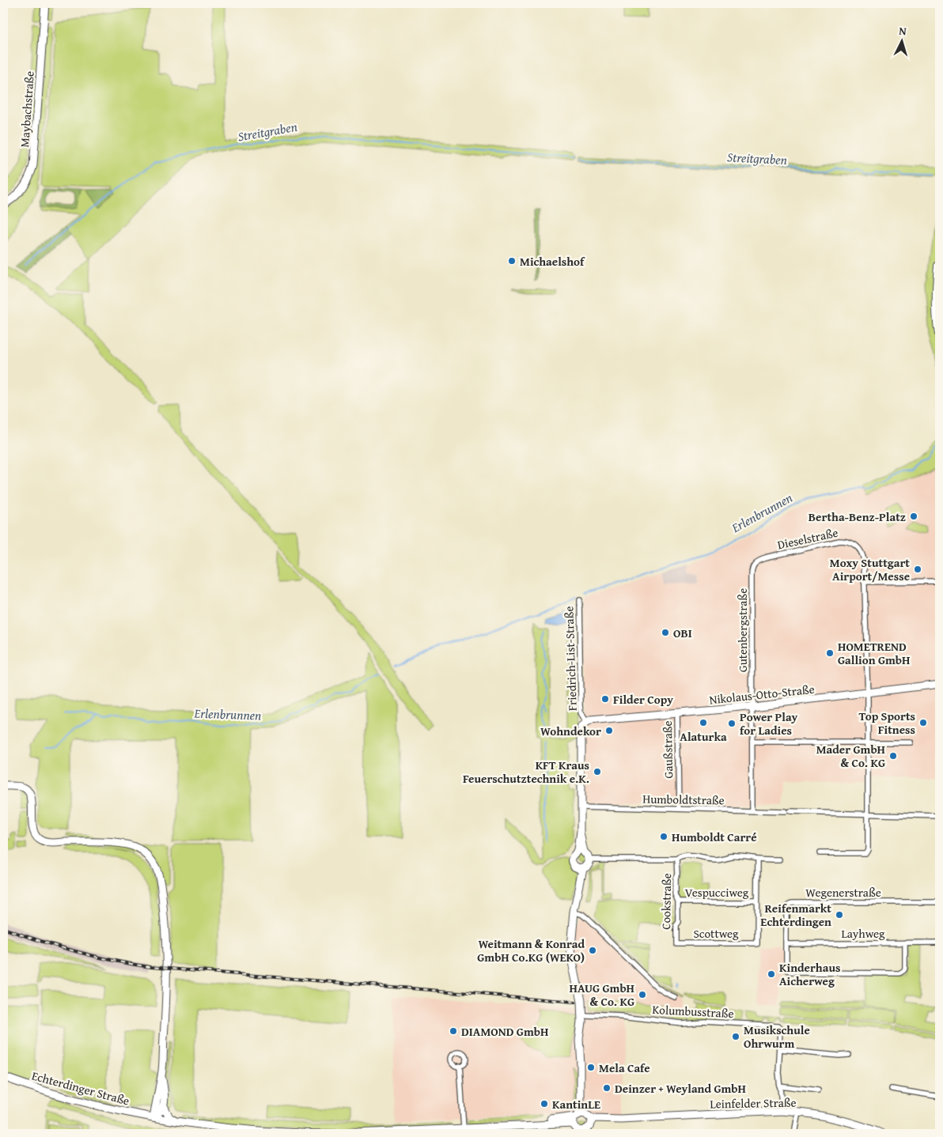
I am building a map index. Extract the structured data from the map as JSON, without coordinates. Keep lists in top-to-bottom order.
{
  "streets": {
    "main road": [
      "Maybachstraße",
      "Friedrich-List-Straße",
      "Nikolaus-Otto-Straße",
      "Echterdinger Straße",
      "Leinfelder Straße"
    ],
    "street": [
      "Dieselstraße",
      "Gutenbergstraße",
      "Gaußstraße",
      "Humboldtstraße",
      "Vespucciweg",
      "Wegenerstraße",
      "Cookstraße",
      "Scottweg",
      "Layhweg",
      "Kolumbusstraße"
    ]
  },
  "crossings": [
    ["Dieselstraße", "Gutenbergstraße"],
    ["Dieselstraße", "Nikolaus-Otto-Straße"],
    ["Dieselstraße", "Humboldtstraße"],
    ["Gutenbergstraße", "Nikolaus-Otto-Straße"],
    ["Gutenbergstraße", "Humboldtstraße"],
    ["Friedrich-List-Straße", "Nikolaus-Otto-Straße"],
    ["Friedrich-List-Straße", "Humboldtstraße"],
    ["Friedrich-List-Straße", "Kolumbusstraße"],
    ["Friedrich-List-Straße", "Leinfelder Straße"],
    ["Nikolaus-Otto-Straße", "Gaußstraße"],
    ["Gaußstraße", "Humboldtstraße"],
    ["Vespucciweg", "Cookstraße"],
    ["Vespucciweg", "Scottweg"],
    ["Wegenerstraße", "Layhweg"],
    ["Cookstraße", "Scottweg"],
    ["Echterdinger Straße", "Leinfelder Straße"]
  ],
  "water": ["Streitgraben", "Erlenbrunnen"],
  "places": [
    "Michaelshof",
    "Bertha-Benz-Platz",
    "Moxy Stuttgart Airport/Messe",
    "OBI",
    "HOMETREND Gallion GmbH",
    "Filder Copy",
    "Alaturka",
    "Top Sports Fitness",
    "Power Play for Ladies",
    "Wohndekor",
    "Mader GmbH & Co. KG",
    "KFT Kraus Feuerschutztechnik e.K.",
    "Humboldt Carré",
    "Reifenmarkt Echterdingen",
    "Weitmann & Konrad GmbH Co.KG (WEKO)",
    "Kinderhaus Aicherweg",
    "HAUG GmbH & Co. KG",
    "DIAMOND GmbH",
    "Musikschule Ohrwurm",
    "Mela Cafe",
    "Deinzer + Weyland GmbH",
    "KantinLE"
  ],
  "north": "top"
}
